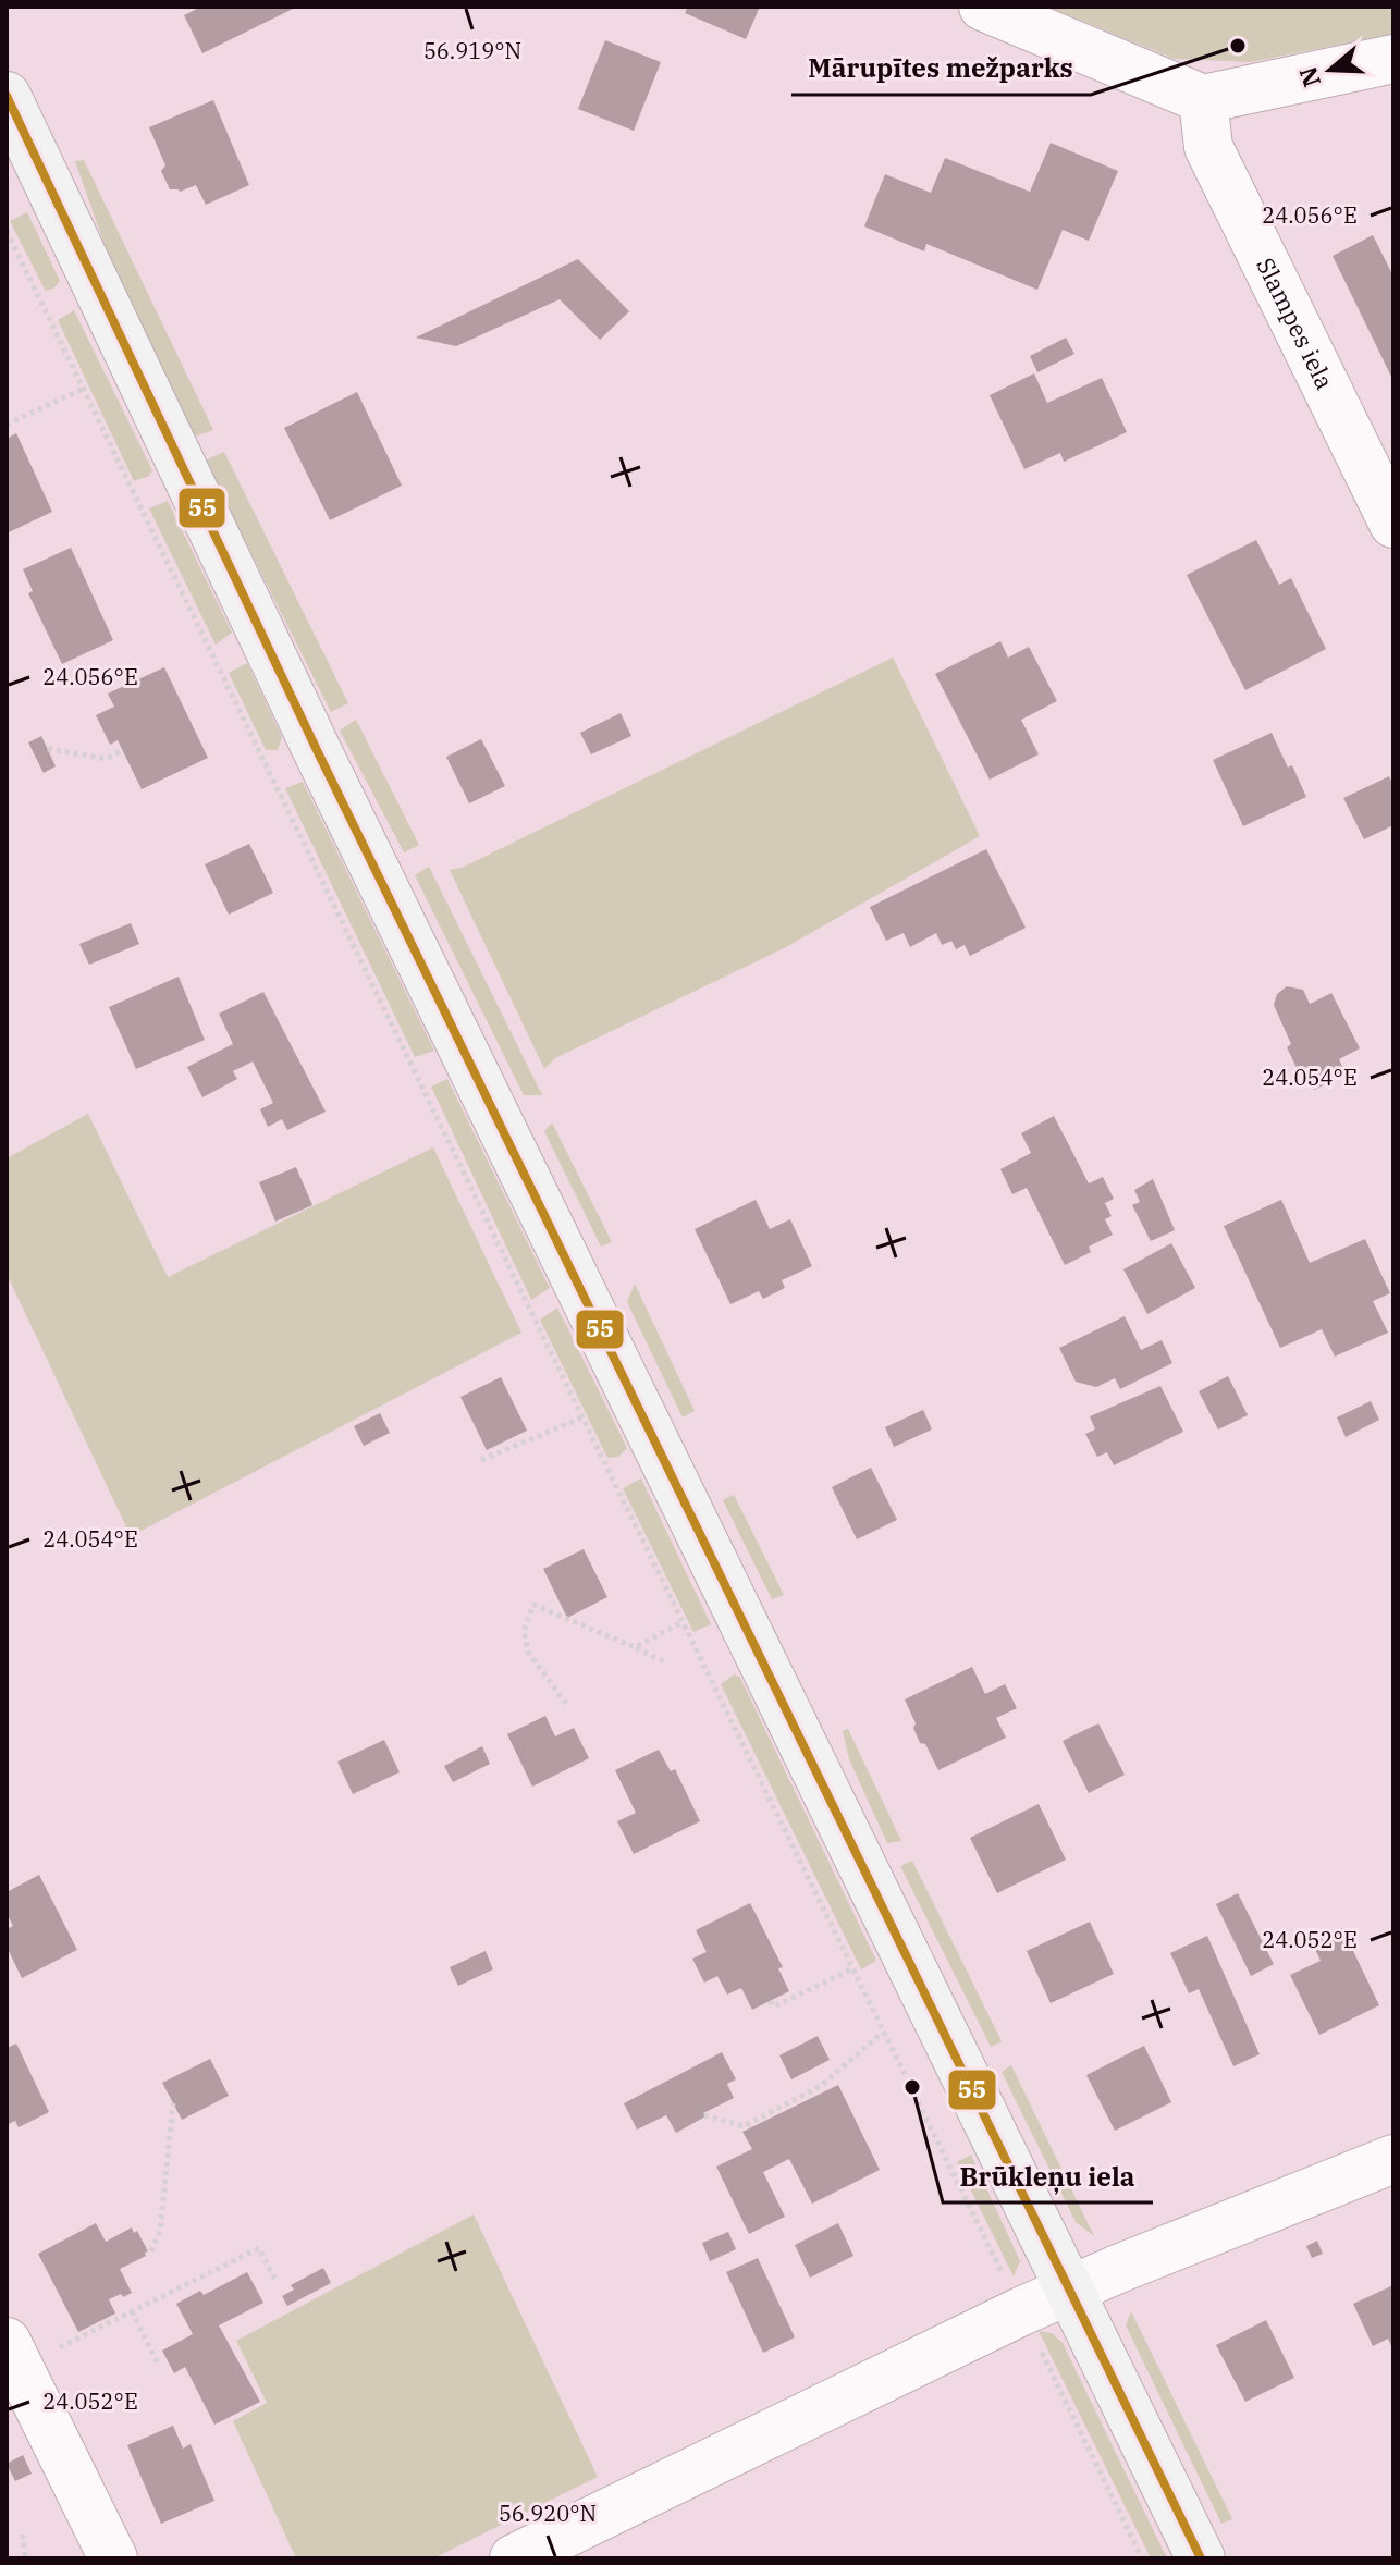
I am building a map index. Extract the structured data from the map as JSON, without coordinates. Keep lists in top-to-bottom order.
{
  "streets": {
    "street": ["Slampes iela"]
  },
  "places": ["Mārupītes mežparks", "Brūkleņu iela"],
  "lines": ["transit line 55"],
  "north": "left",
  "coordinates": [
    "56.919°N",
    "24.056°E",
    "24.054°E",
    "24.052°E",
    "56.920°N"
  ]
}
